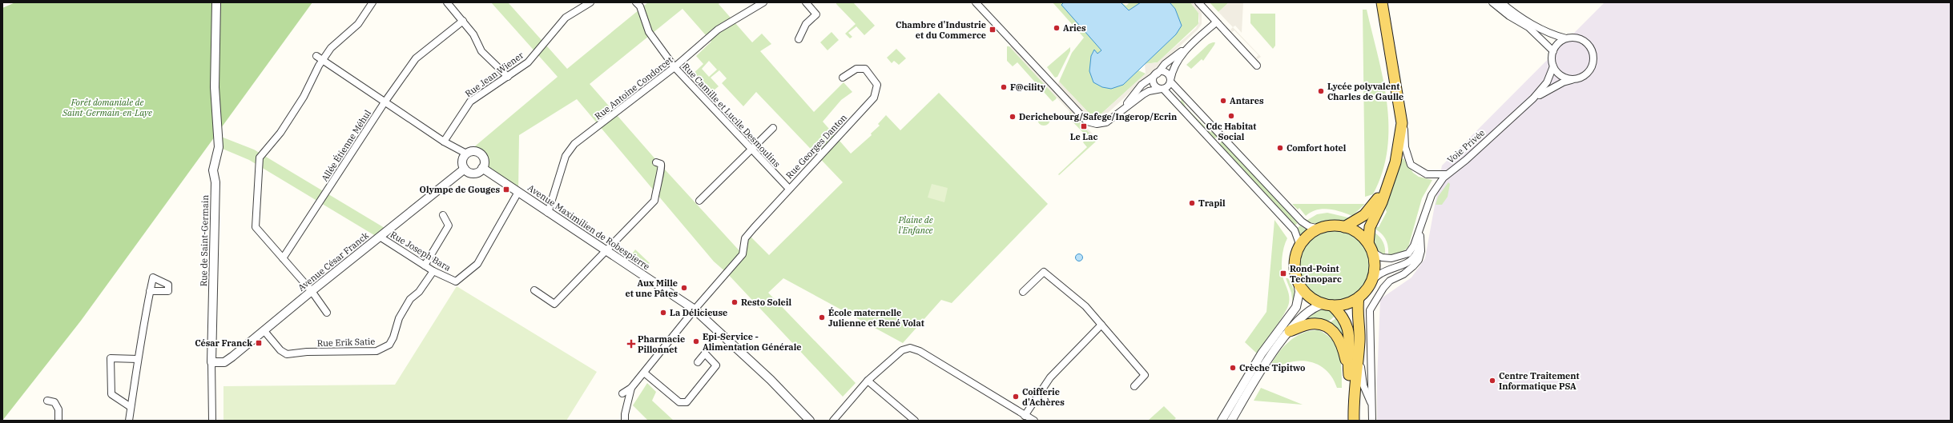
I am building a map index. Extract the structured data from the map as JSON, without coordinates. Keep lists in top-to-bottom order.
{
  "streets": {
    "street": [
      "Rue Jean Wiener",
      "Rue Antoine Condorcet",
      "Rue Camille et Lucile Desmoulins",
      "Allée Étienne Méhul",
      "Rue Georges Danton",
      "Voie Privée",
      "Avenue Maximilien de Robespierre",
      "Rue de Saint-Germain",
      "Rue Joseph Bara",
      "Avenue César Franck",
      "Rue Erik Satie"
    ]
  },
  "crossings": [
    ["Rue Antoine Condorcet", "Rue Camille et Lucile Desmoulins"],
    ["Rue Antoine Condorcet", "Avenue Maximilien de Robespierre"],
    ["Rue Camille et Lucile Desmoulins", "Rue Georges Danton"],
    ["Rue Georges Danton", "Avenue Maximilien de Robespierre"],
    ["Avenue Maximilien de Robespierre", "Rue Joseph Bara"],
    ["Avenue Maximilien de Robespierre", "Avenue César Franck"],
    ["Rue de Saint-Germain", "Avenue César Franck"],
    ["Rue Joseph Bara", "Avenue César Franck"],
    ["Rue Joseph Bara", "Rue Erik Satie"],
    ["Avenue César Franck", "Rue Erik Satie"]
  ],
  "parks": ["Forêt domaniale de Saint-Germain-en-Laye", "Plaine de l'Enfance"],
  "places": {
    "other": [
      "Aries",
      "F@cility",
      "Lycée polyvalent Charles de Gaulle",
      "Antares",
      "Cdc Habitat Social",
      "Derichebourg/Safege/Ingerop/Ecrin",
      "Comfort hotel",
      "Trapil",
      "Aux Mille et une Pâtes",
      "Resto Soleil",
      "La Délicieuse",
      "École maternelle Julienne et René Volat",
      "Epi-Service - Alimentation Générale",
      "Crèche Tipitwo",
      "Centre Traitement Informatique PSA",
      "Coifferie d'Achères"
    ],
    "transit": [
      "Chambre d'Industrie et du Commerce",
      "Le Lac",
      "Olympe de Gouges",
      "Rond-Point Technoparc",
      "César Franck"
    ],
    "health": ["Pharmacie Pillonnet"]
  }
}
